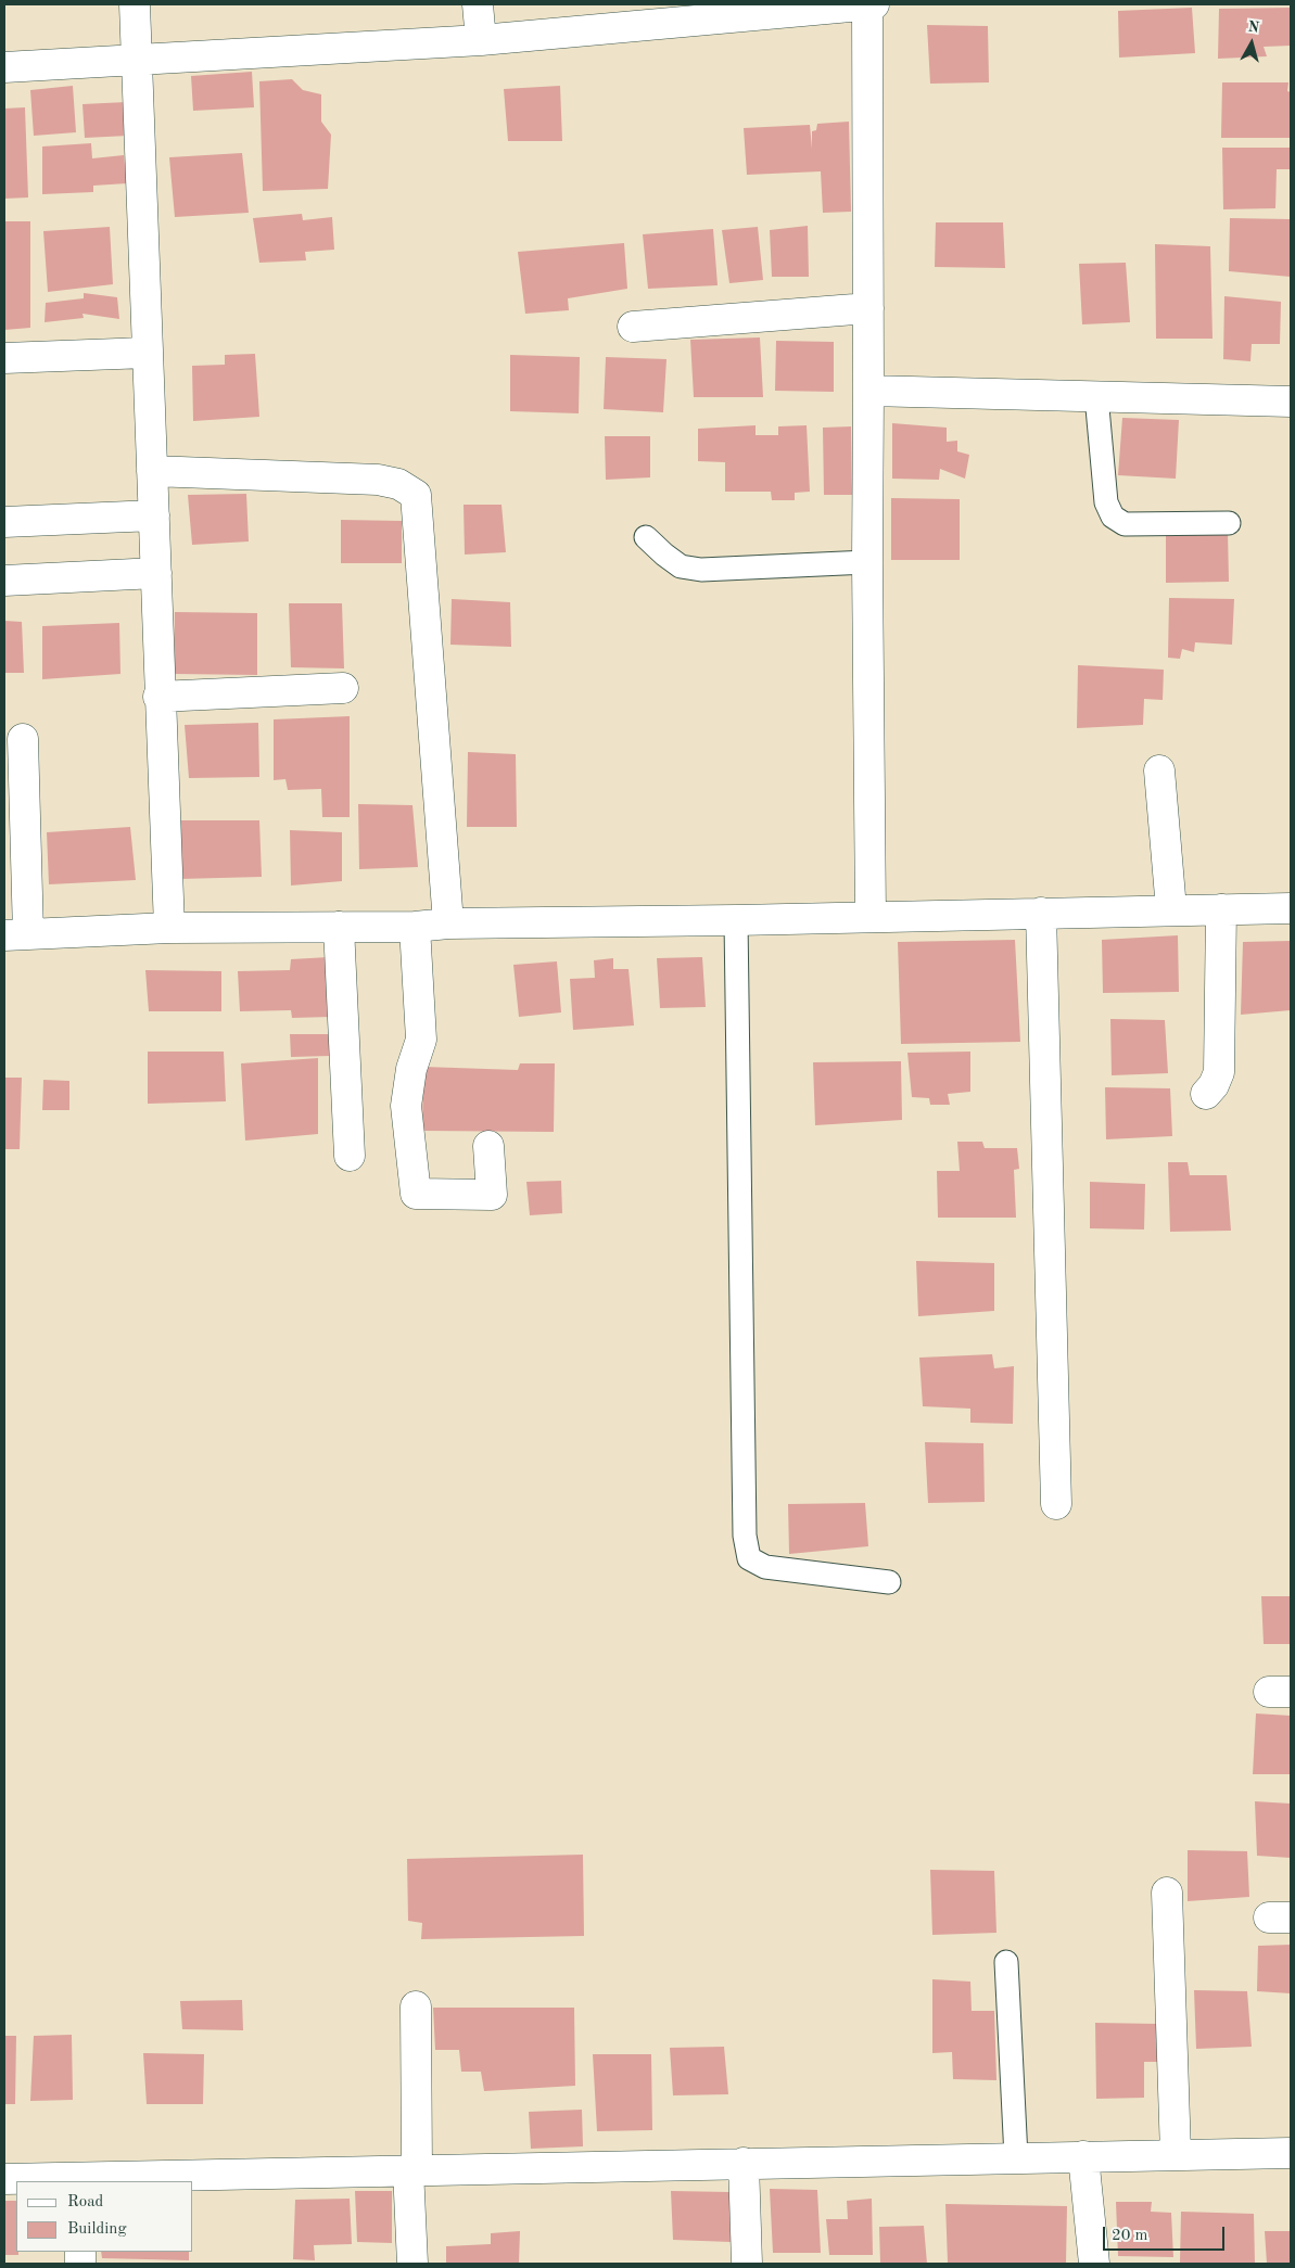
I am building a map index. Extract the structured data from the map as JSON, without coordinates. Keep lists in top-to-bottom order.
{
  "legend": ["Road", "Building"],
  "scale_bar": "20 m",
  "north": "top"
}
